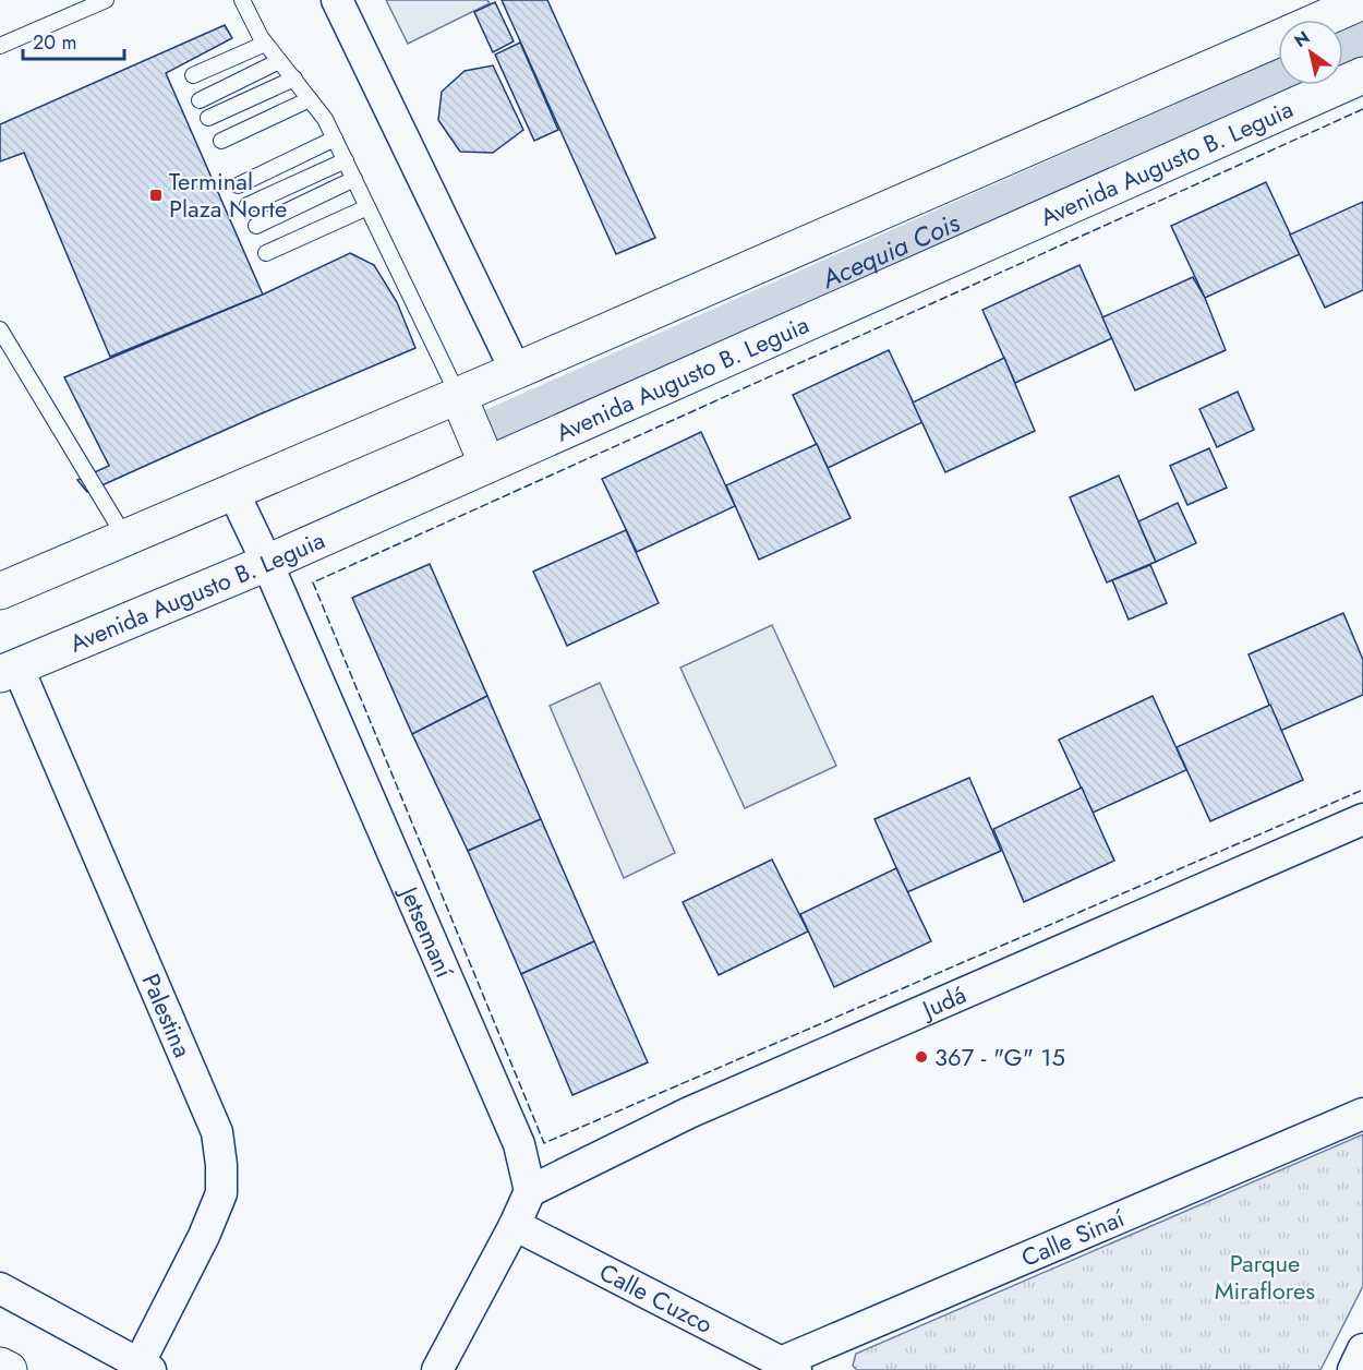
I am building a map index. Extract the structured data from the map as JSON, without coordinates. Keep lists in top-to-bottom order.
{
  "streets": {
    "main road": ["Avenida Augusto B. Leguia"],
    "street": [
      "Jetsemaní",
      "Judá",
      "Palestina",
      "Calle Sinaí",
      "Calle Cuzco"
    ]
  },
  "crossings": [
    ["Avenida Augusto B. Leguia", "Jetsemaní"],
    ["Avenida Augusto B. Leguia", "Palestina"],
    ["Jetsemaní", "Judá"],
    ["Calle Sinaí", "Calle Cuzco"]
  ],
  "water": ["Acequia Cois"],
  "parks": ["Parque Miraflores"],
  "places": {
    "transit": ["Terminal Plaza Norte"],
    "other": ["367 - \"G\" 15"]
  },
  "scale_bar": "20 m",
  "north": "top left"
}
